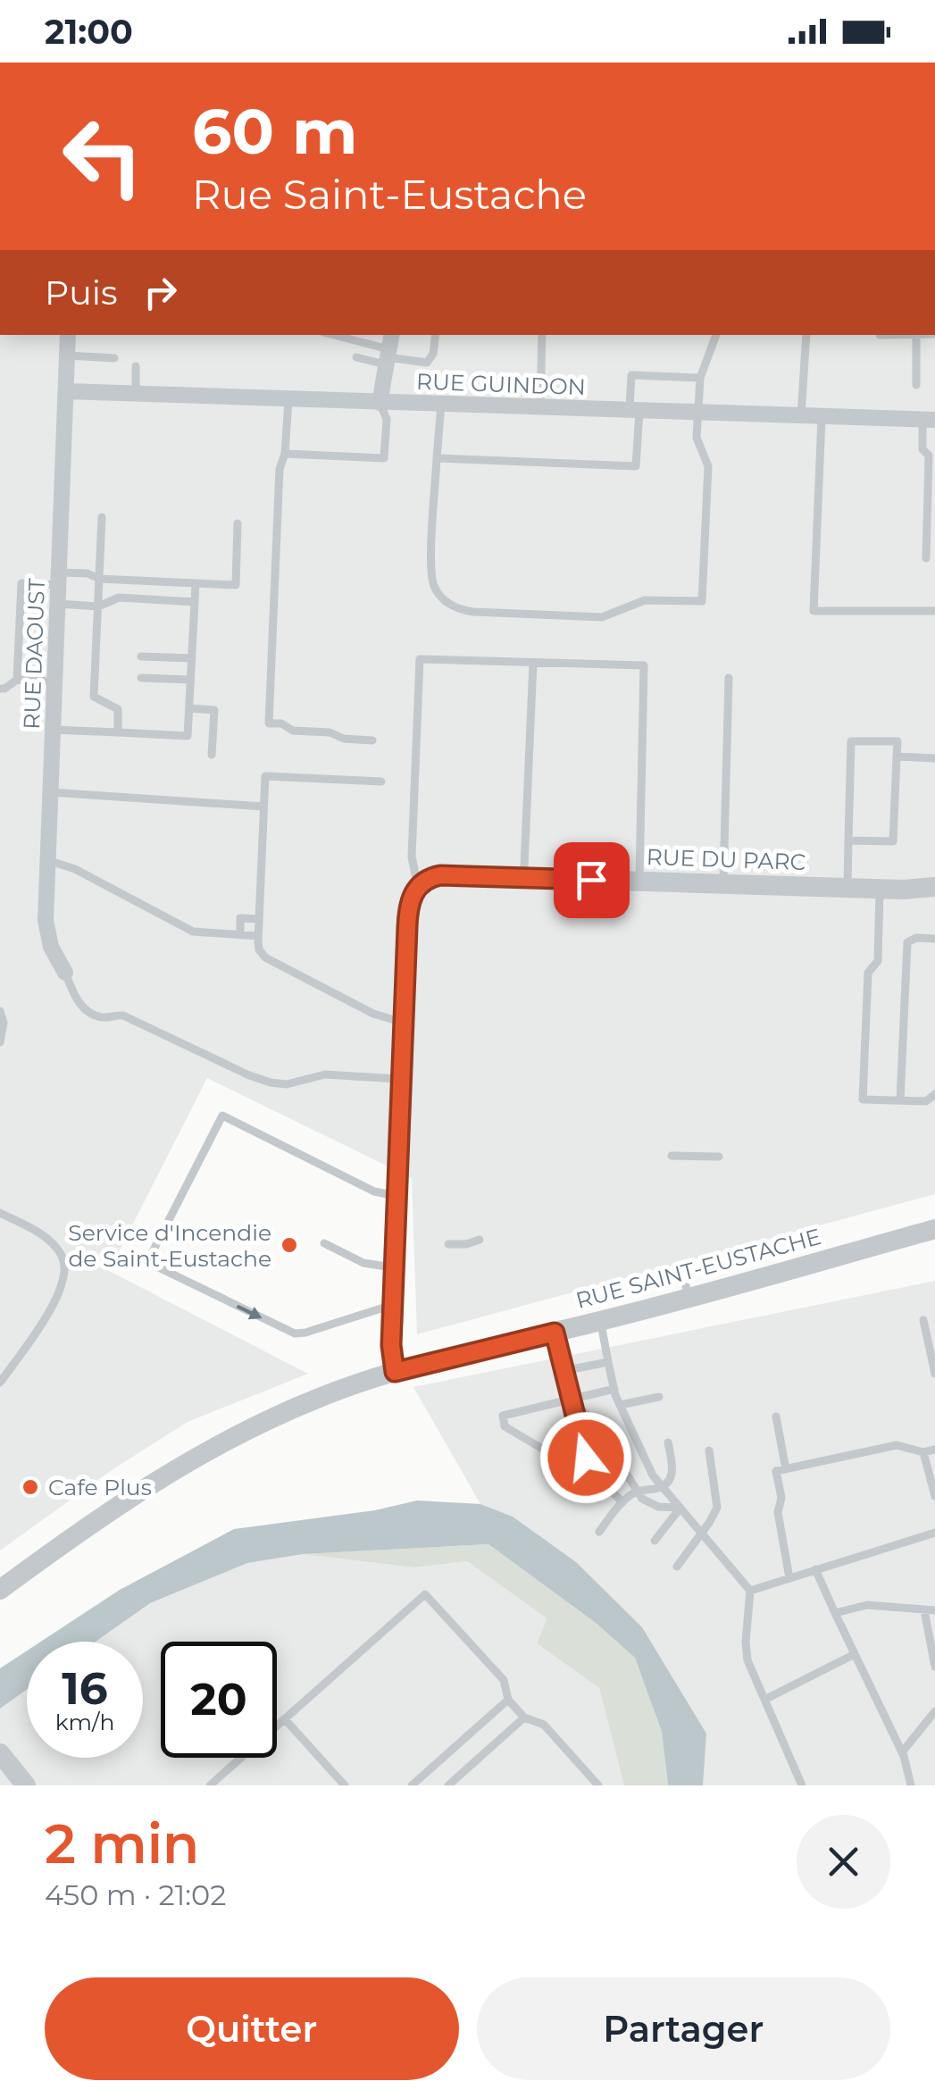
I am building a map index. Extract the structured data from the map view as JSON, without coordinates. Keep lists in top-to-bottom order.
{
  "streets": {
    "street": [
      "RUE GUINDON",
      "RUE DAOUST",
      "RUE DU PARC",
      "RUE SAINT-EUSTACHE"
    ]
  },
  "crossings": [
    ["RUE GUINDON", "RUE DAOUST"]
  ],
  "places": ["Service d'Incendie de Saint-Eustache", "Cafe Plus"],
  "page": {
    "status": "21:00",
    "turn": ["60 m", "Rue Saint-Eustache"],
    "then": "Puis",
    "speed": "16 km/h",
    "limit": "20",
    "heading": ["2 min", "450 m · 21:02"],
    "buttons": ["Quitter", "Partager"]
  }
}
